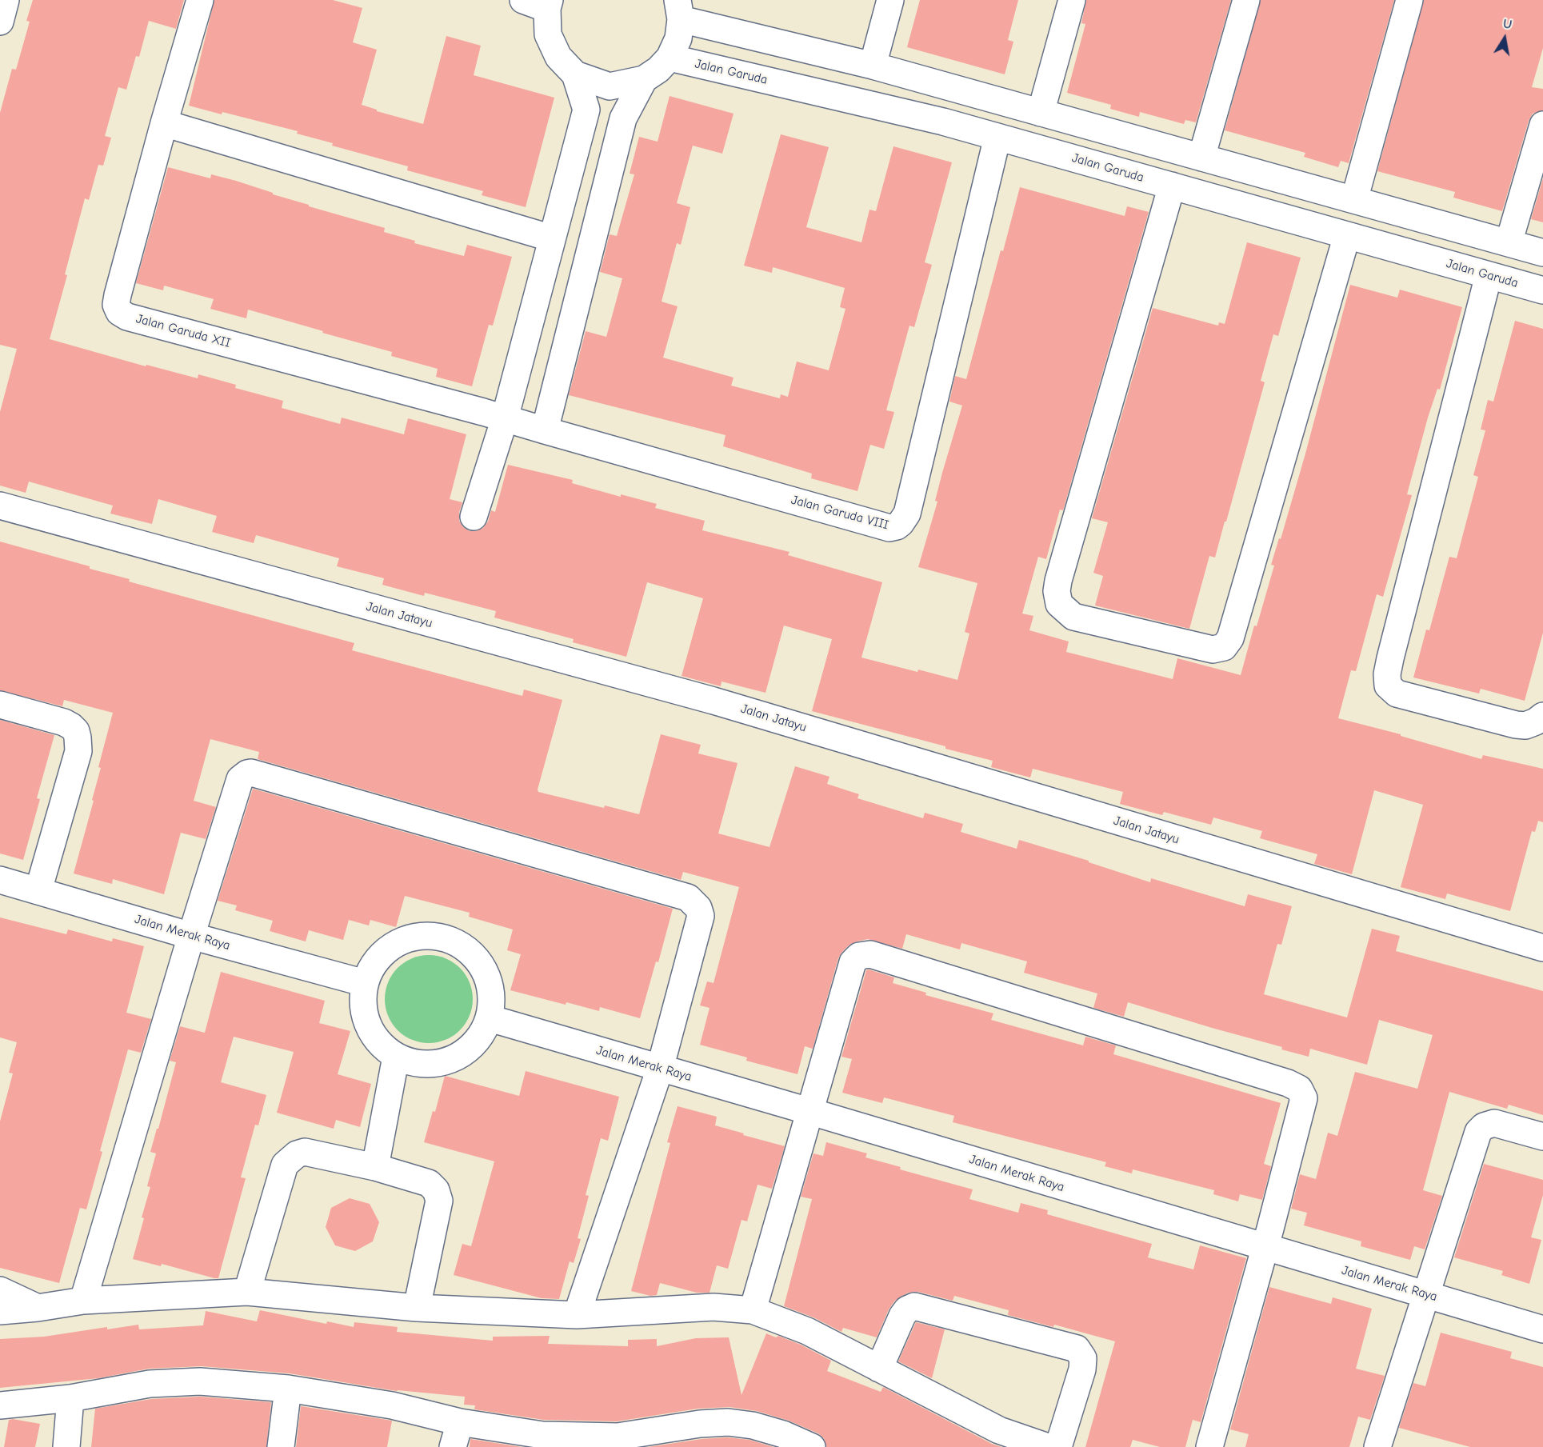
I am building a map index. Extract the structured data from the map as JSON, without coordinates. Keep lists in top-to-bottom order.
{
  "streets": {
    "street": [
      "Jalan Garuda",
      "Jalan Garuda XII",
      "Jalan Garuda VIII",
      "Jalan Jatayu",
      "Jalan Merak Raya"
    ]
  },
  "crossings": [
    ["Jalan Garuda", "Jalan Garuda VIII"],
    ["Jalan Garuda XII", "Jalan Garuda VIII"]
  ],
  "north": "top"
}
